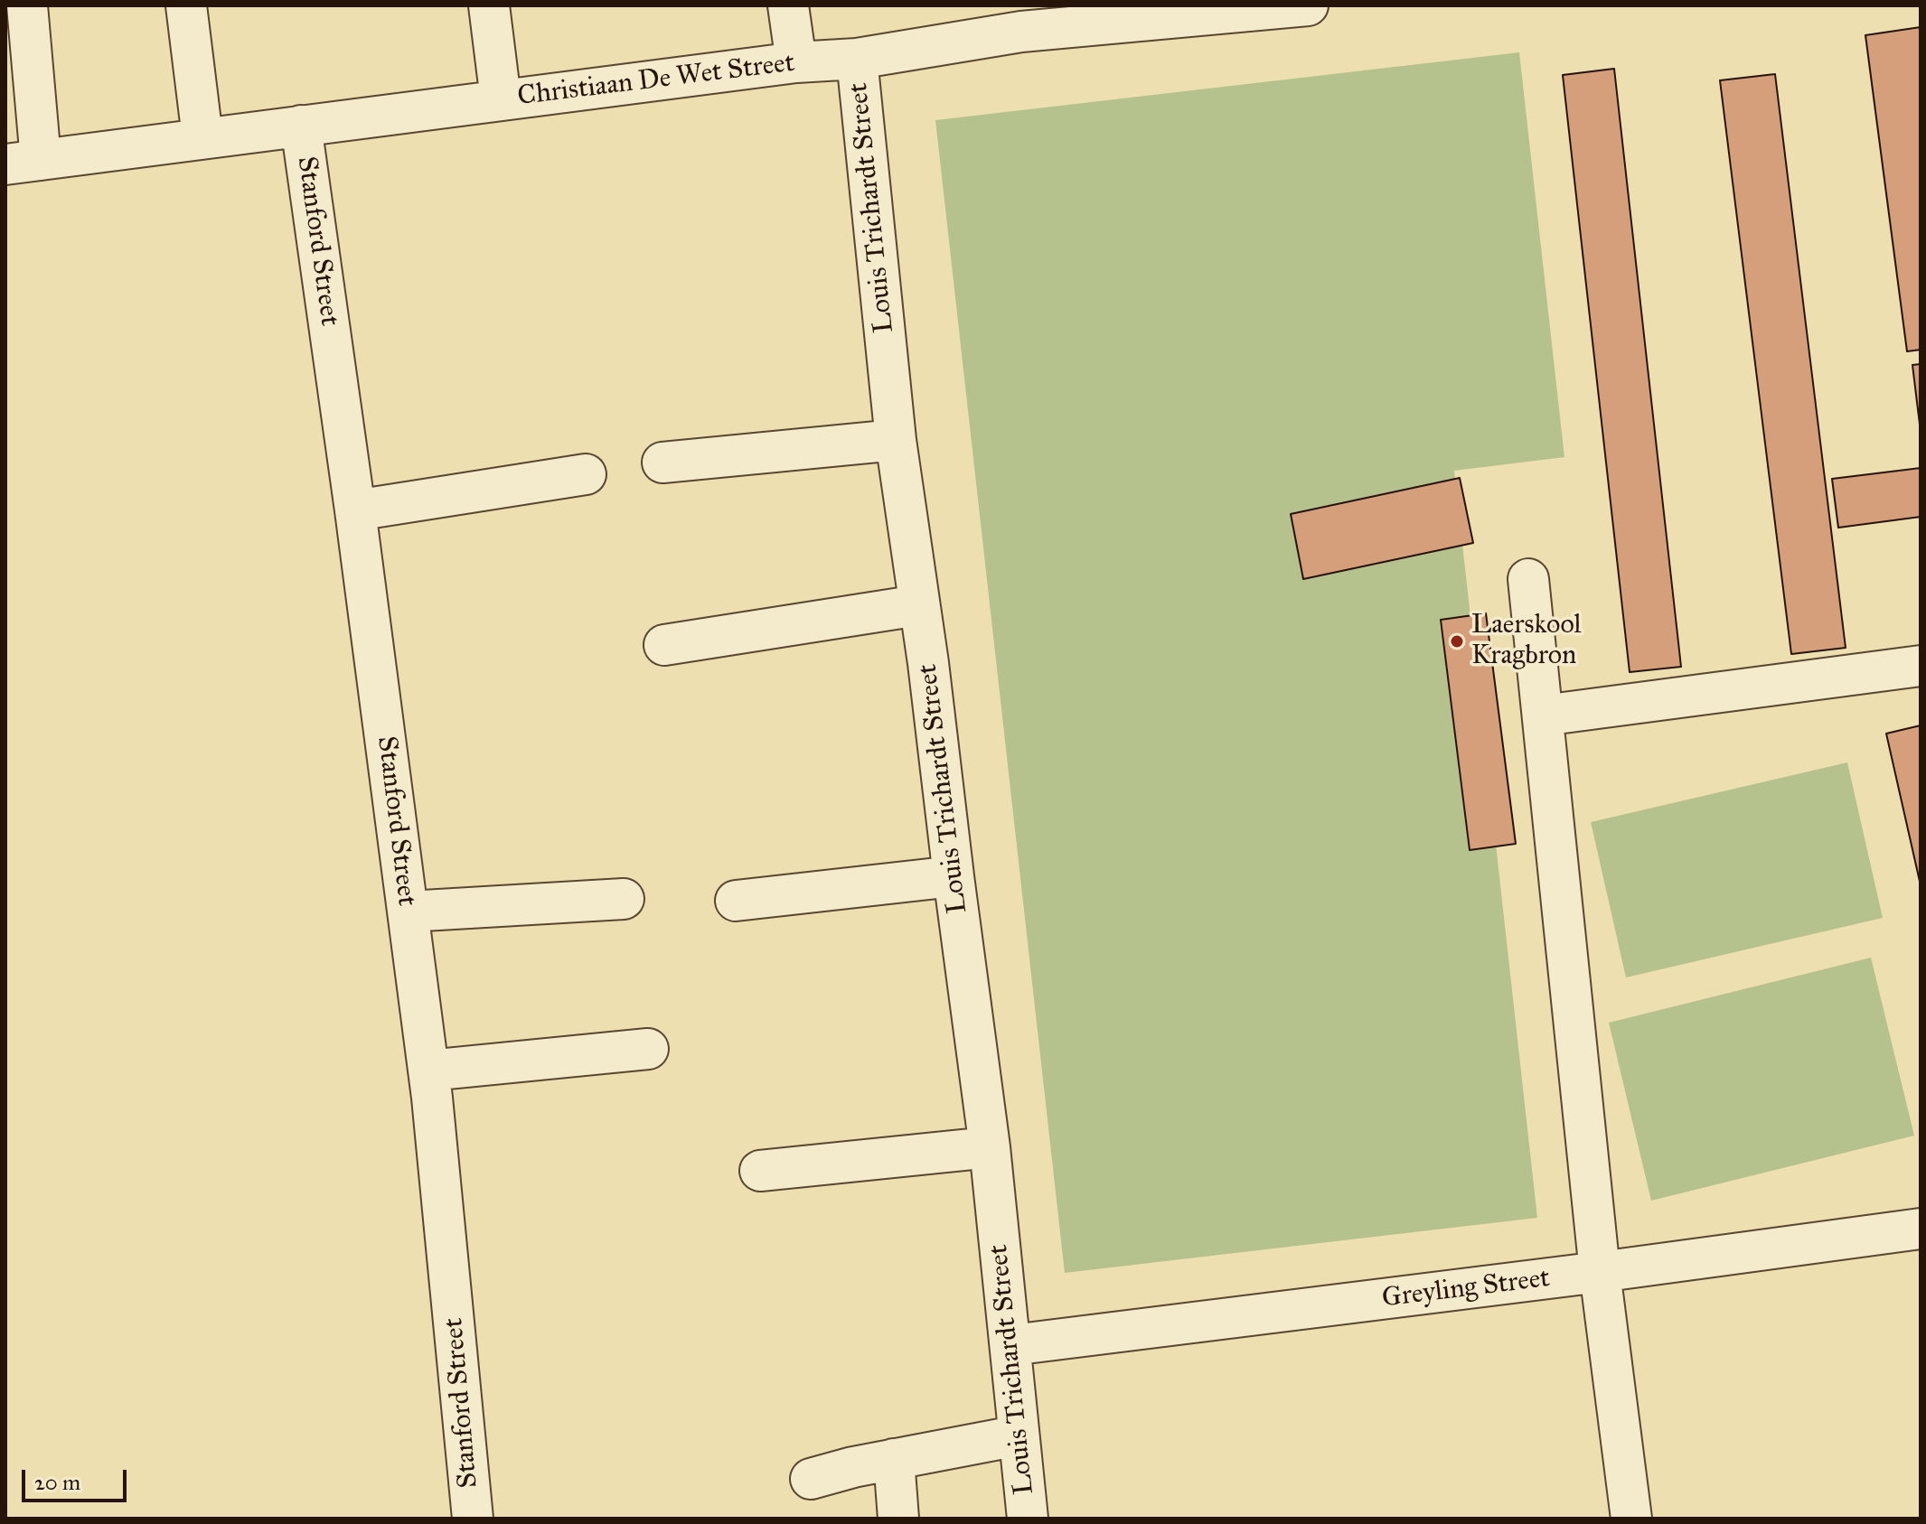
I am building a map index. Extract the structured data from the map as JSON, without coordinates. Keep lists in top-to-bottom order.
{
  "streets": {
    "street": [
      "Christiaan De Wet Street",
      "Louis Trichardt Street",
      "Stanford Street",
      "Greyling Street"
    ]
  },
  "crossings": [
    ["Christiaan De Wet Street", "Louis Trichardt Street"],
    ["Christiaan De Wet Street", "Stanford Street"],
    ["Louis Trichardt Street", "Greyling Street"]
  ],
  "places": ["Laerskool Kragbron"],
  "scale_bar": "20 m"
}
